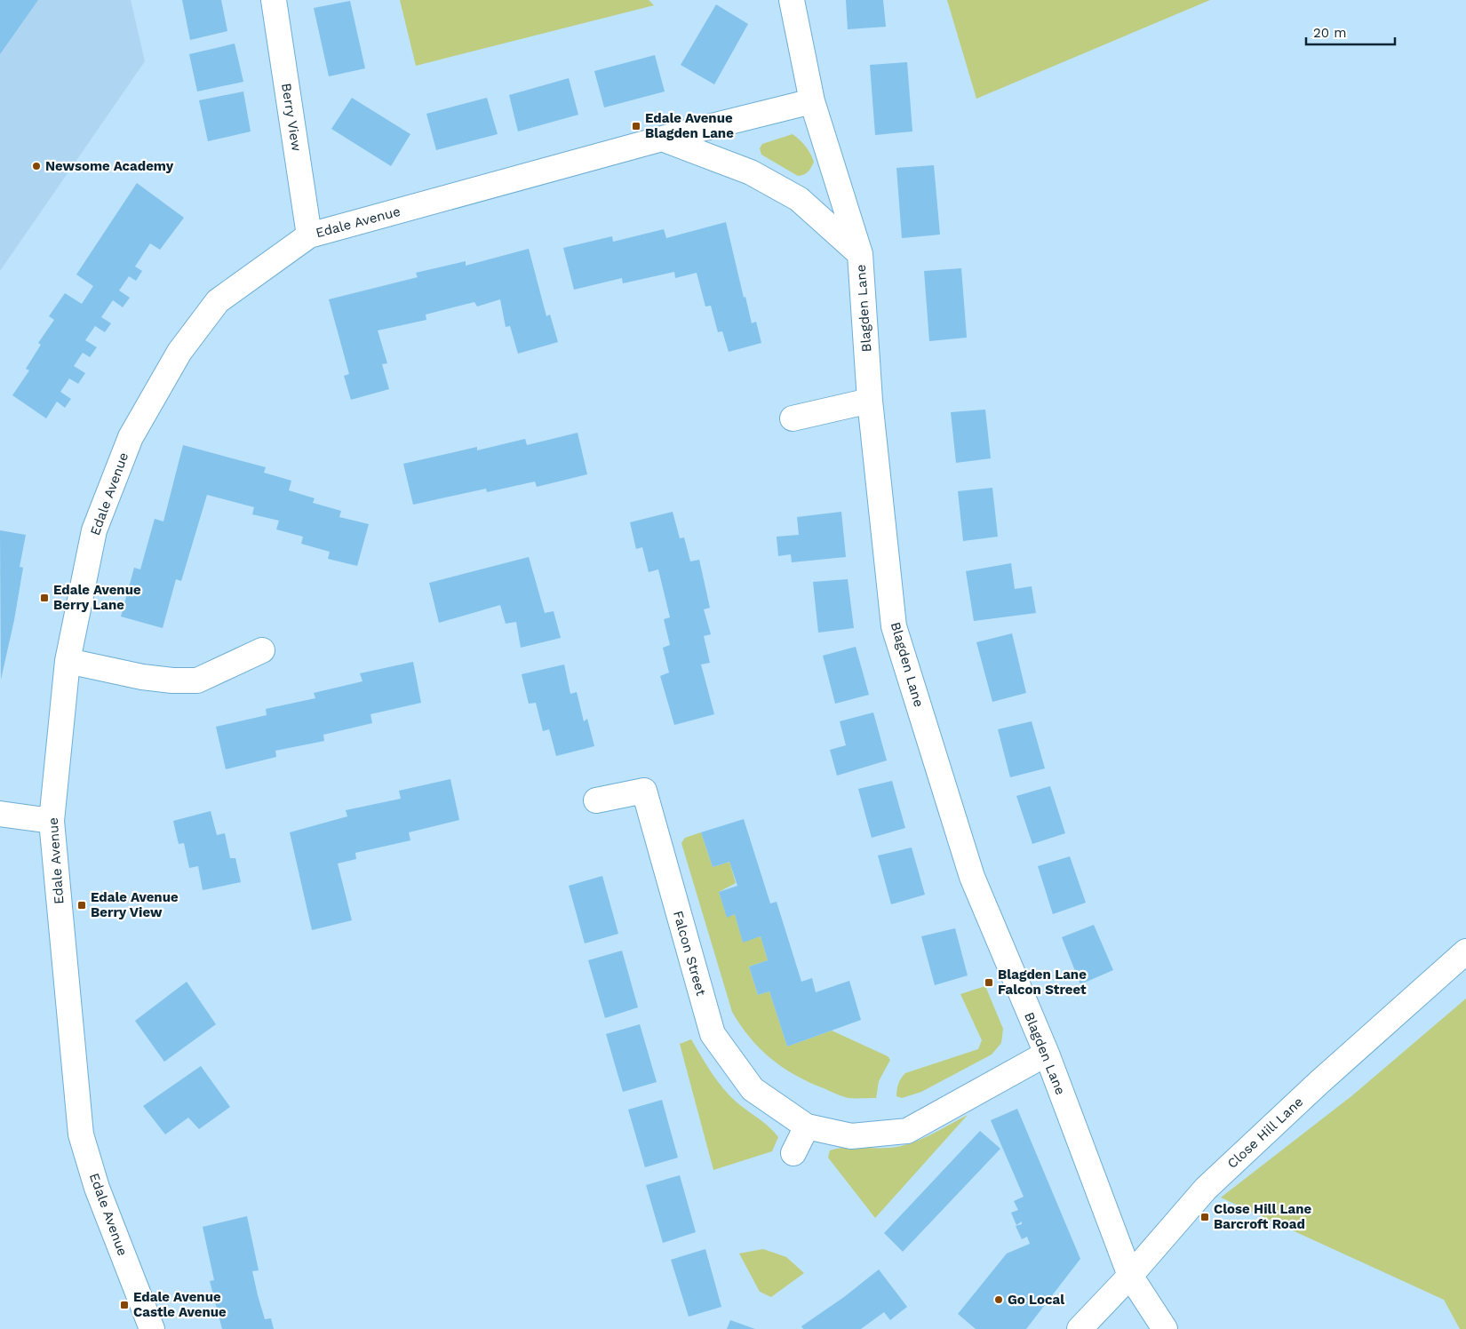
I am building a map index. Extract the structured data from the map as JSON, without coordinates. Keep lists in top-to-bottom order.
{
  "streets": {
    "street": [
      "Berry View",
      "Edale Avenue",
      "Blagden Lane",
      "Falcon Street",
      "Close Hill Lane"
    ]
  },
  "crossings": [
    ["Berry View", "Edale Avenue"],
    ["Edale Avenue", "Blagden Lane"],
    ["Blagden Lane", "Falcon Street"],
    ["Blagden Lane", "Close Hill Lane"]
  ],
  "places": {
    "transit": [
      "Edale Avenue Blagden Lane",
      "Edale Avenue Berry Lane",
      "Edale Avenue Berry View",
      "Blagden Lane Falcon Street",
      "Close Hill Lane Barcroft Road",
      "Edale Avenue Castle Avenue"
    ],
    "other": ["Newsome Academy", "Go Local"]
  },
  "scale_bar": "20 m"
}
